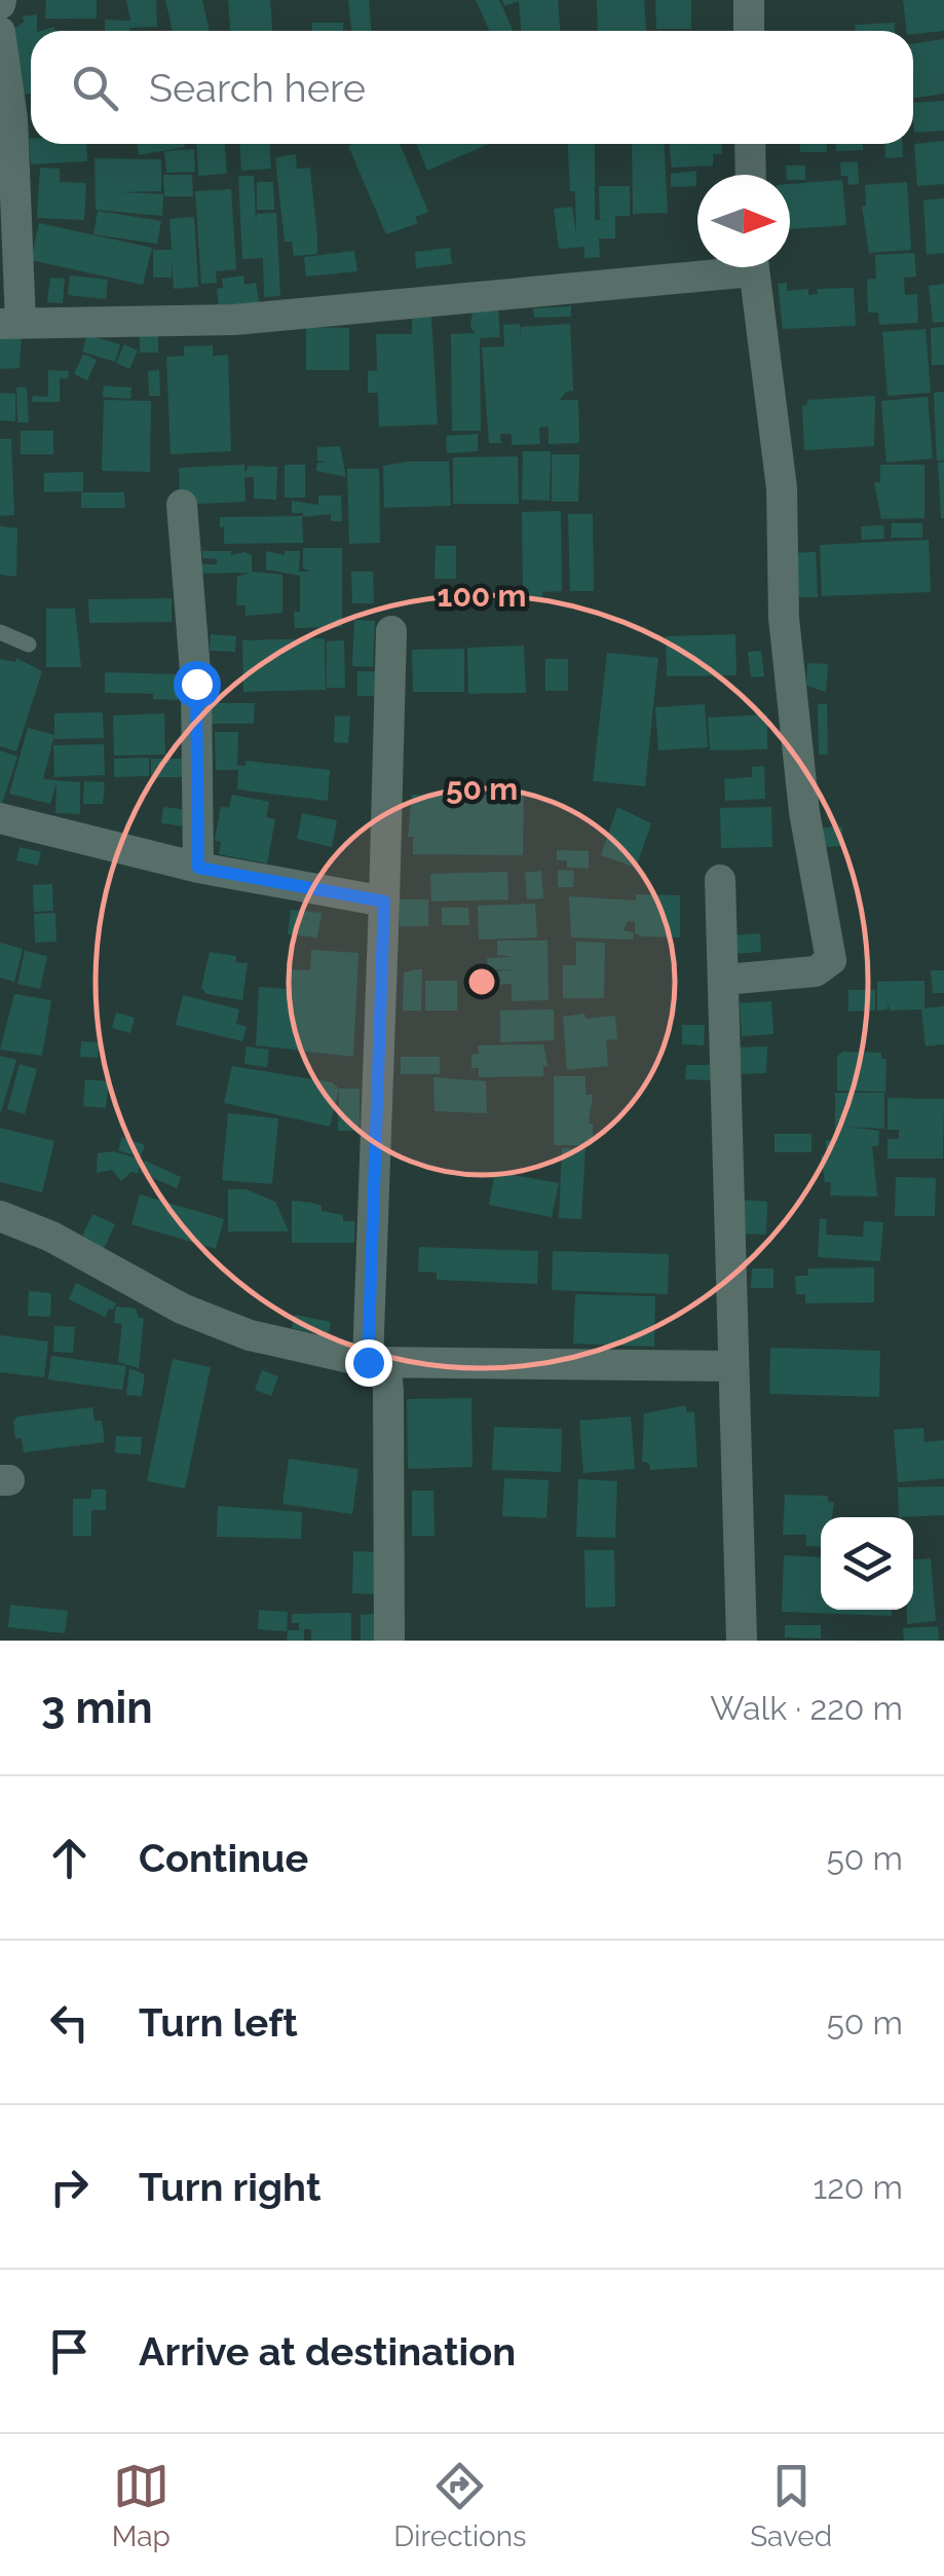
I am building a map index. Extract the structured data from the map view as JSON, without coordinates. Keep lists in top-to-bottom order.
{
  "north": "right",
  "page": {
    "search": "Search here",
    "heading": ["3 min", "Walk · 220 m"],
    "list": [
      ["Continue", "50 m"],
      ["Turn left", "50 m"],
      ["Turn right", "120 m"],
      "Arrive at destination"
    ],
    "nav": ["Map", "Directions", "Saved"]
  },
  "rings": ["100 m", "50 m"]
}
